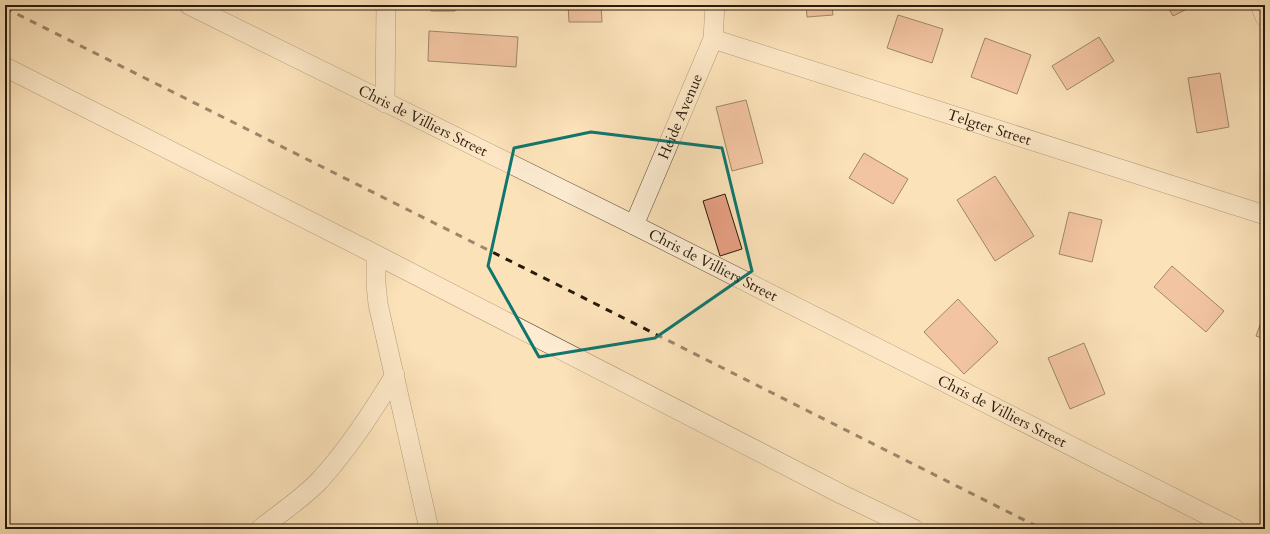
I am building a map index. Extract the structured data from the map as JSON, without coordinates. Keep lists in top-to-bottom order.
{
  "streets": {
    "street": ["Heide Avenue", "Chris de Villiers Street", "Telgter Street"]
  },
  "crossings": [
    ["Heide Avenue", "Chris de Villiers Street"],
    ["Heide Avenue", "Telgter Street"]
  ]
}
